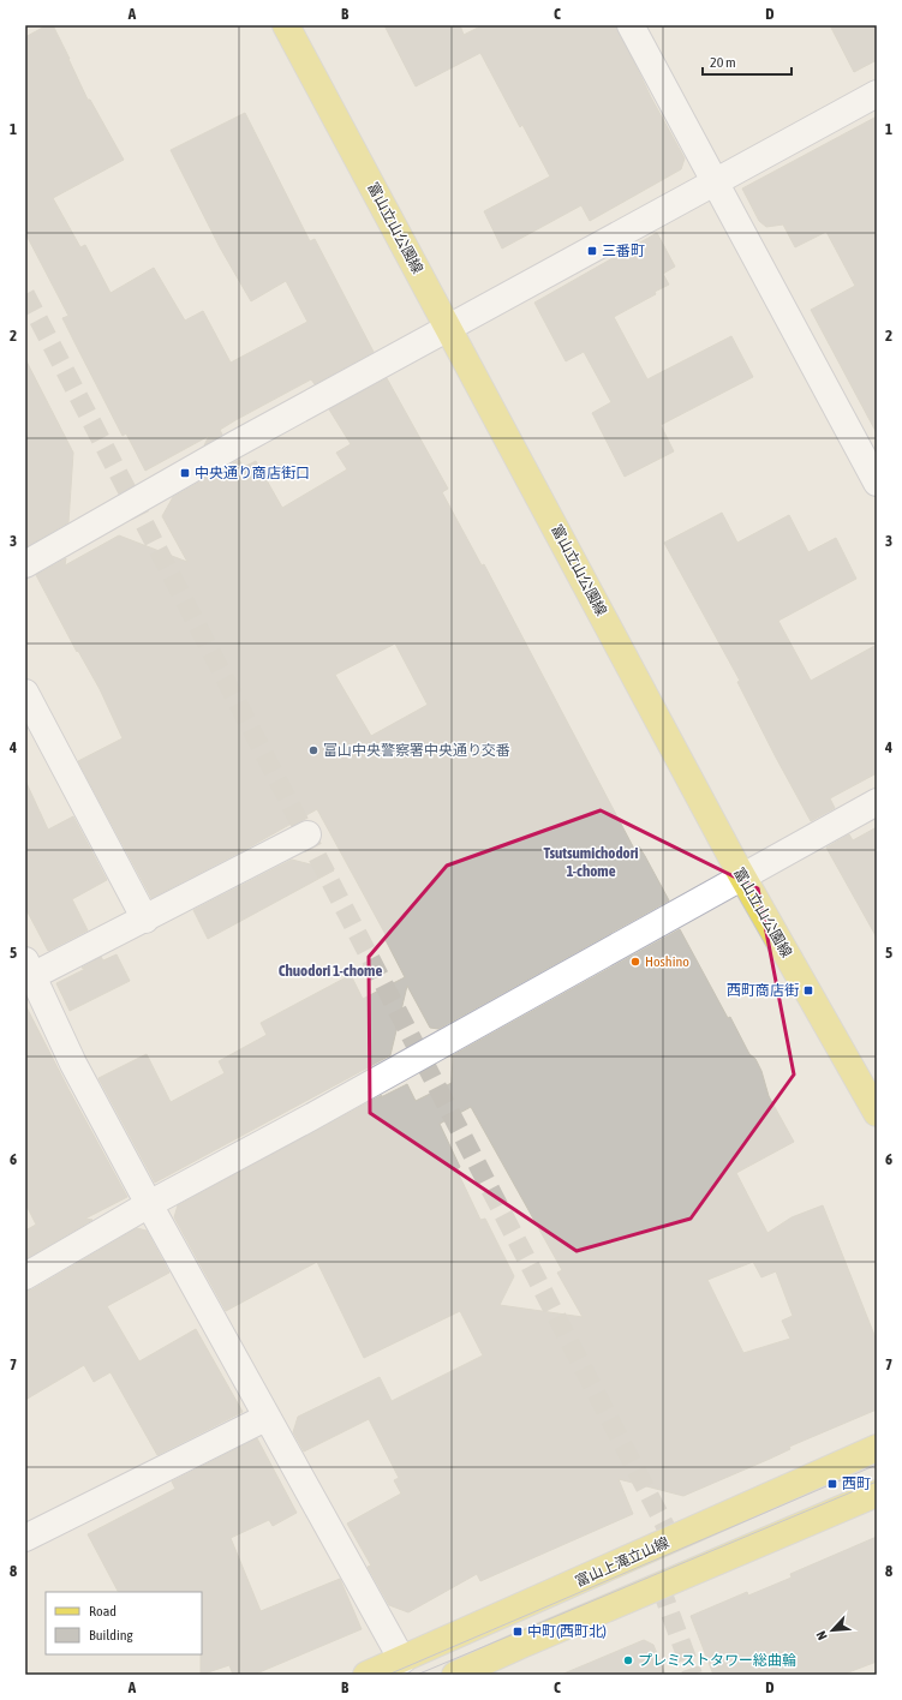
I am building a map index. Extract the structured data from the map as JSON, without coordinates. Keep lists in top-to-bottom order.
{
  "streets": {
    "main road": ["富山立山公園線", "富山上滝立山線"]
  },
  "districts": ["Tsutsumichodori 1-chome", "Chuodori 1-chome"],
  "places": {
    "transit": [
      "三番町",
      "中央通り商店街口",
      "西町商店街",
      "西町",
      "中町(西町北)"
    ],
    "other": ["富山中央警察署中央通り交番", "Hoshino", "プレミストタワー総曲輪"]
  },
  "legend": ["Road", "Building"],
  "scale_bar": "20 m",
  "north": "bottom left",
  "grid": {
    "columns": [
      "A",
      "B",
      "C",
      "D"
    ],
    "rows": [
      "1",
      "2",
      "3",
      "4",
      "5",
      "6",
      "7",
      "8"
    ]
  }
}
